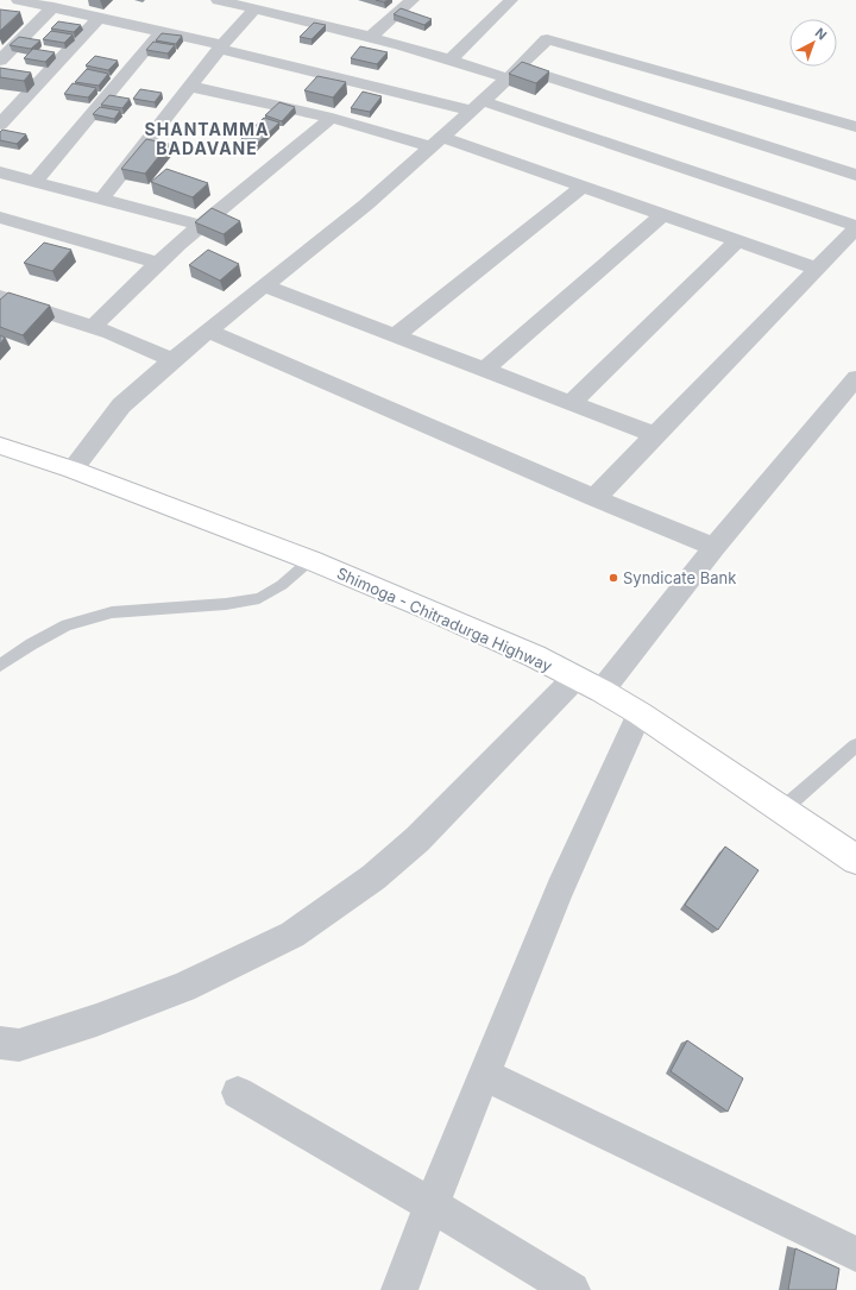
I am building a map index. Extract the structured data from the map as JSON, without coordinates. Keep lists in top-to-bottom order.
{
  "streets": {
    "main road": ["Shimoga - Chitradurga Highway"]
  },
  "districts": ["SHANTAMMA BADAVANE"],
  "places": ["Syndicate Bank"],
  "north": "top right"
}
